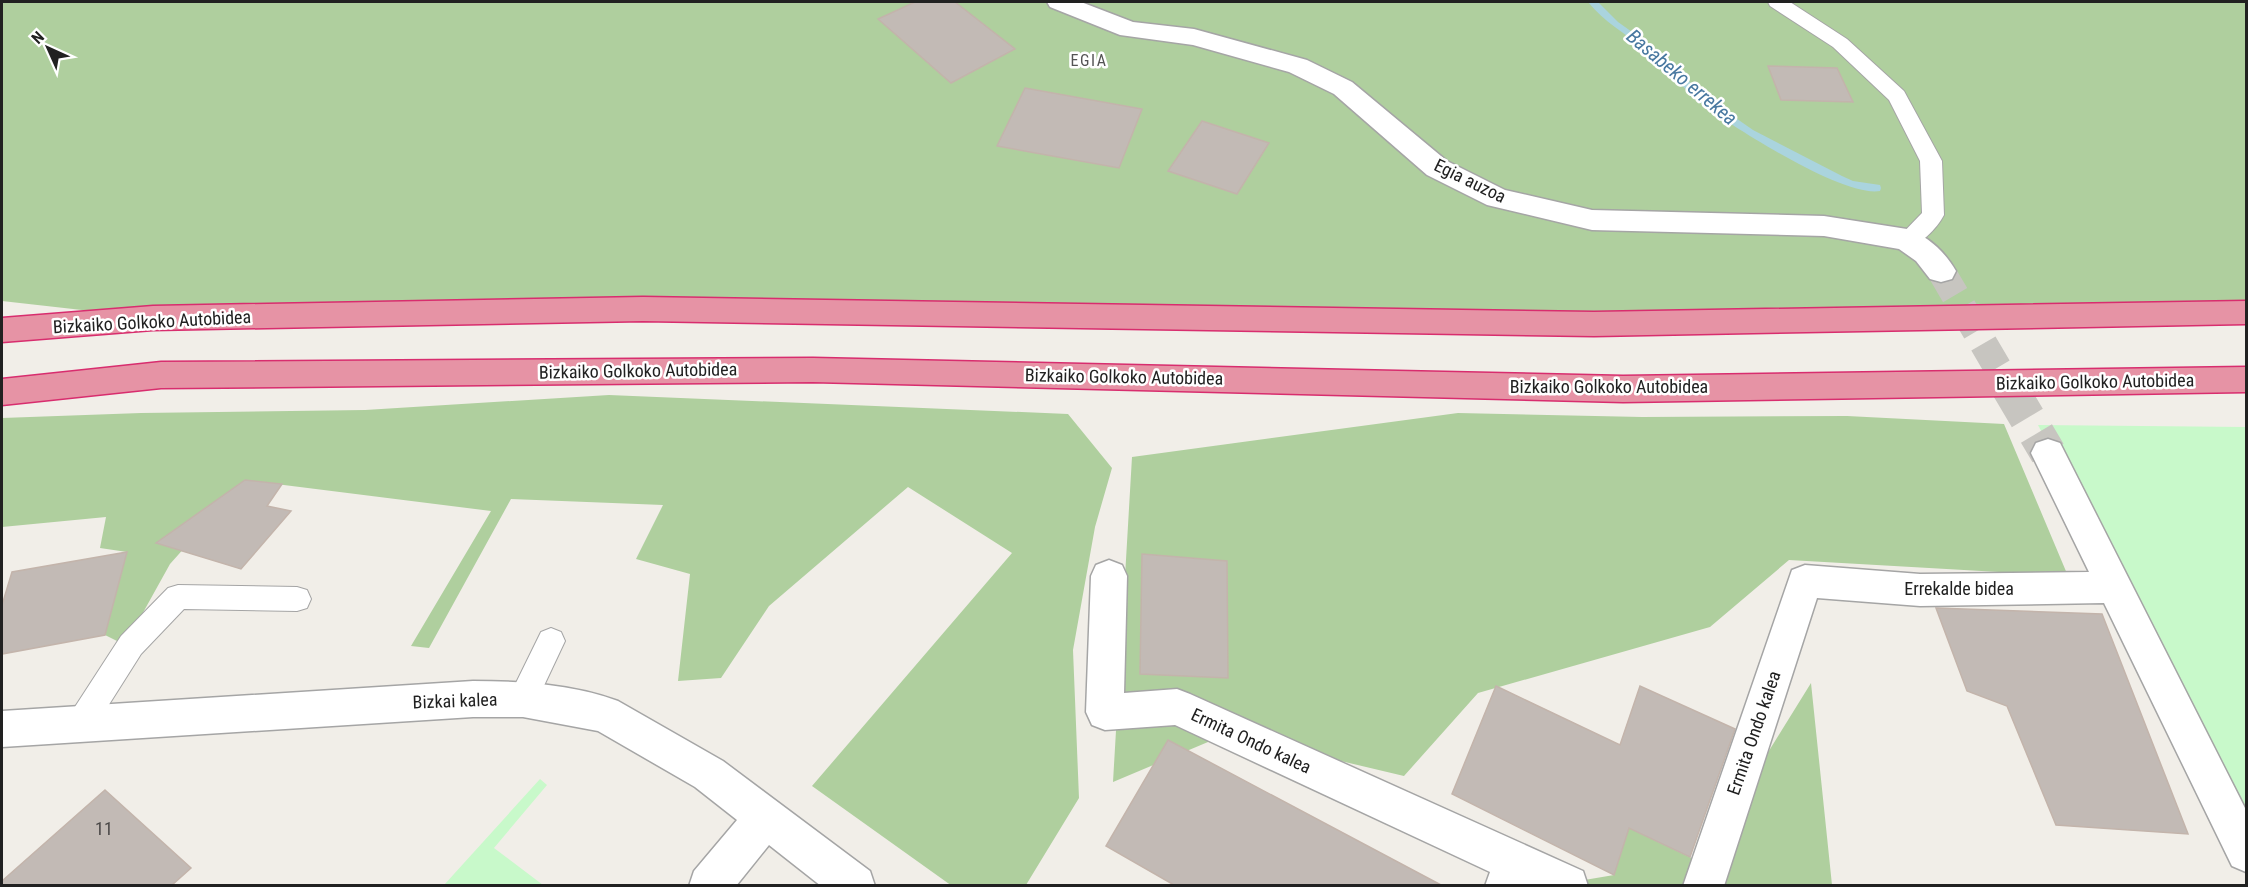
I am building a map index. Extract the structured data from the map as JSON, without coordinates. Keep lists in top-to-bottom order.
{
  "streets": {
    "highway": ["Bizkaiko Golkoko Autobidea"],
    "street": [
      "Egia auzoa",
      "Errekalde bidea",
      "Bizkai kalea",
      "Ermita Ondo kalea"
    ]
  },
  "crossings": [
    ["Errekalde bidea", "Ermita Ondo kalea"]
  ],
  "districts": ["EGIA"],
  "water": ["Basabeko errekea"],
  "house_numbers": ["11"],
  "north": "top left"
}
